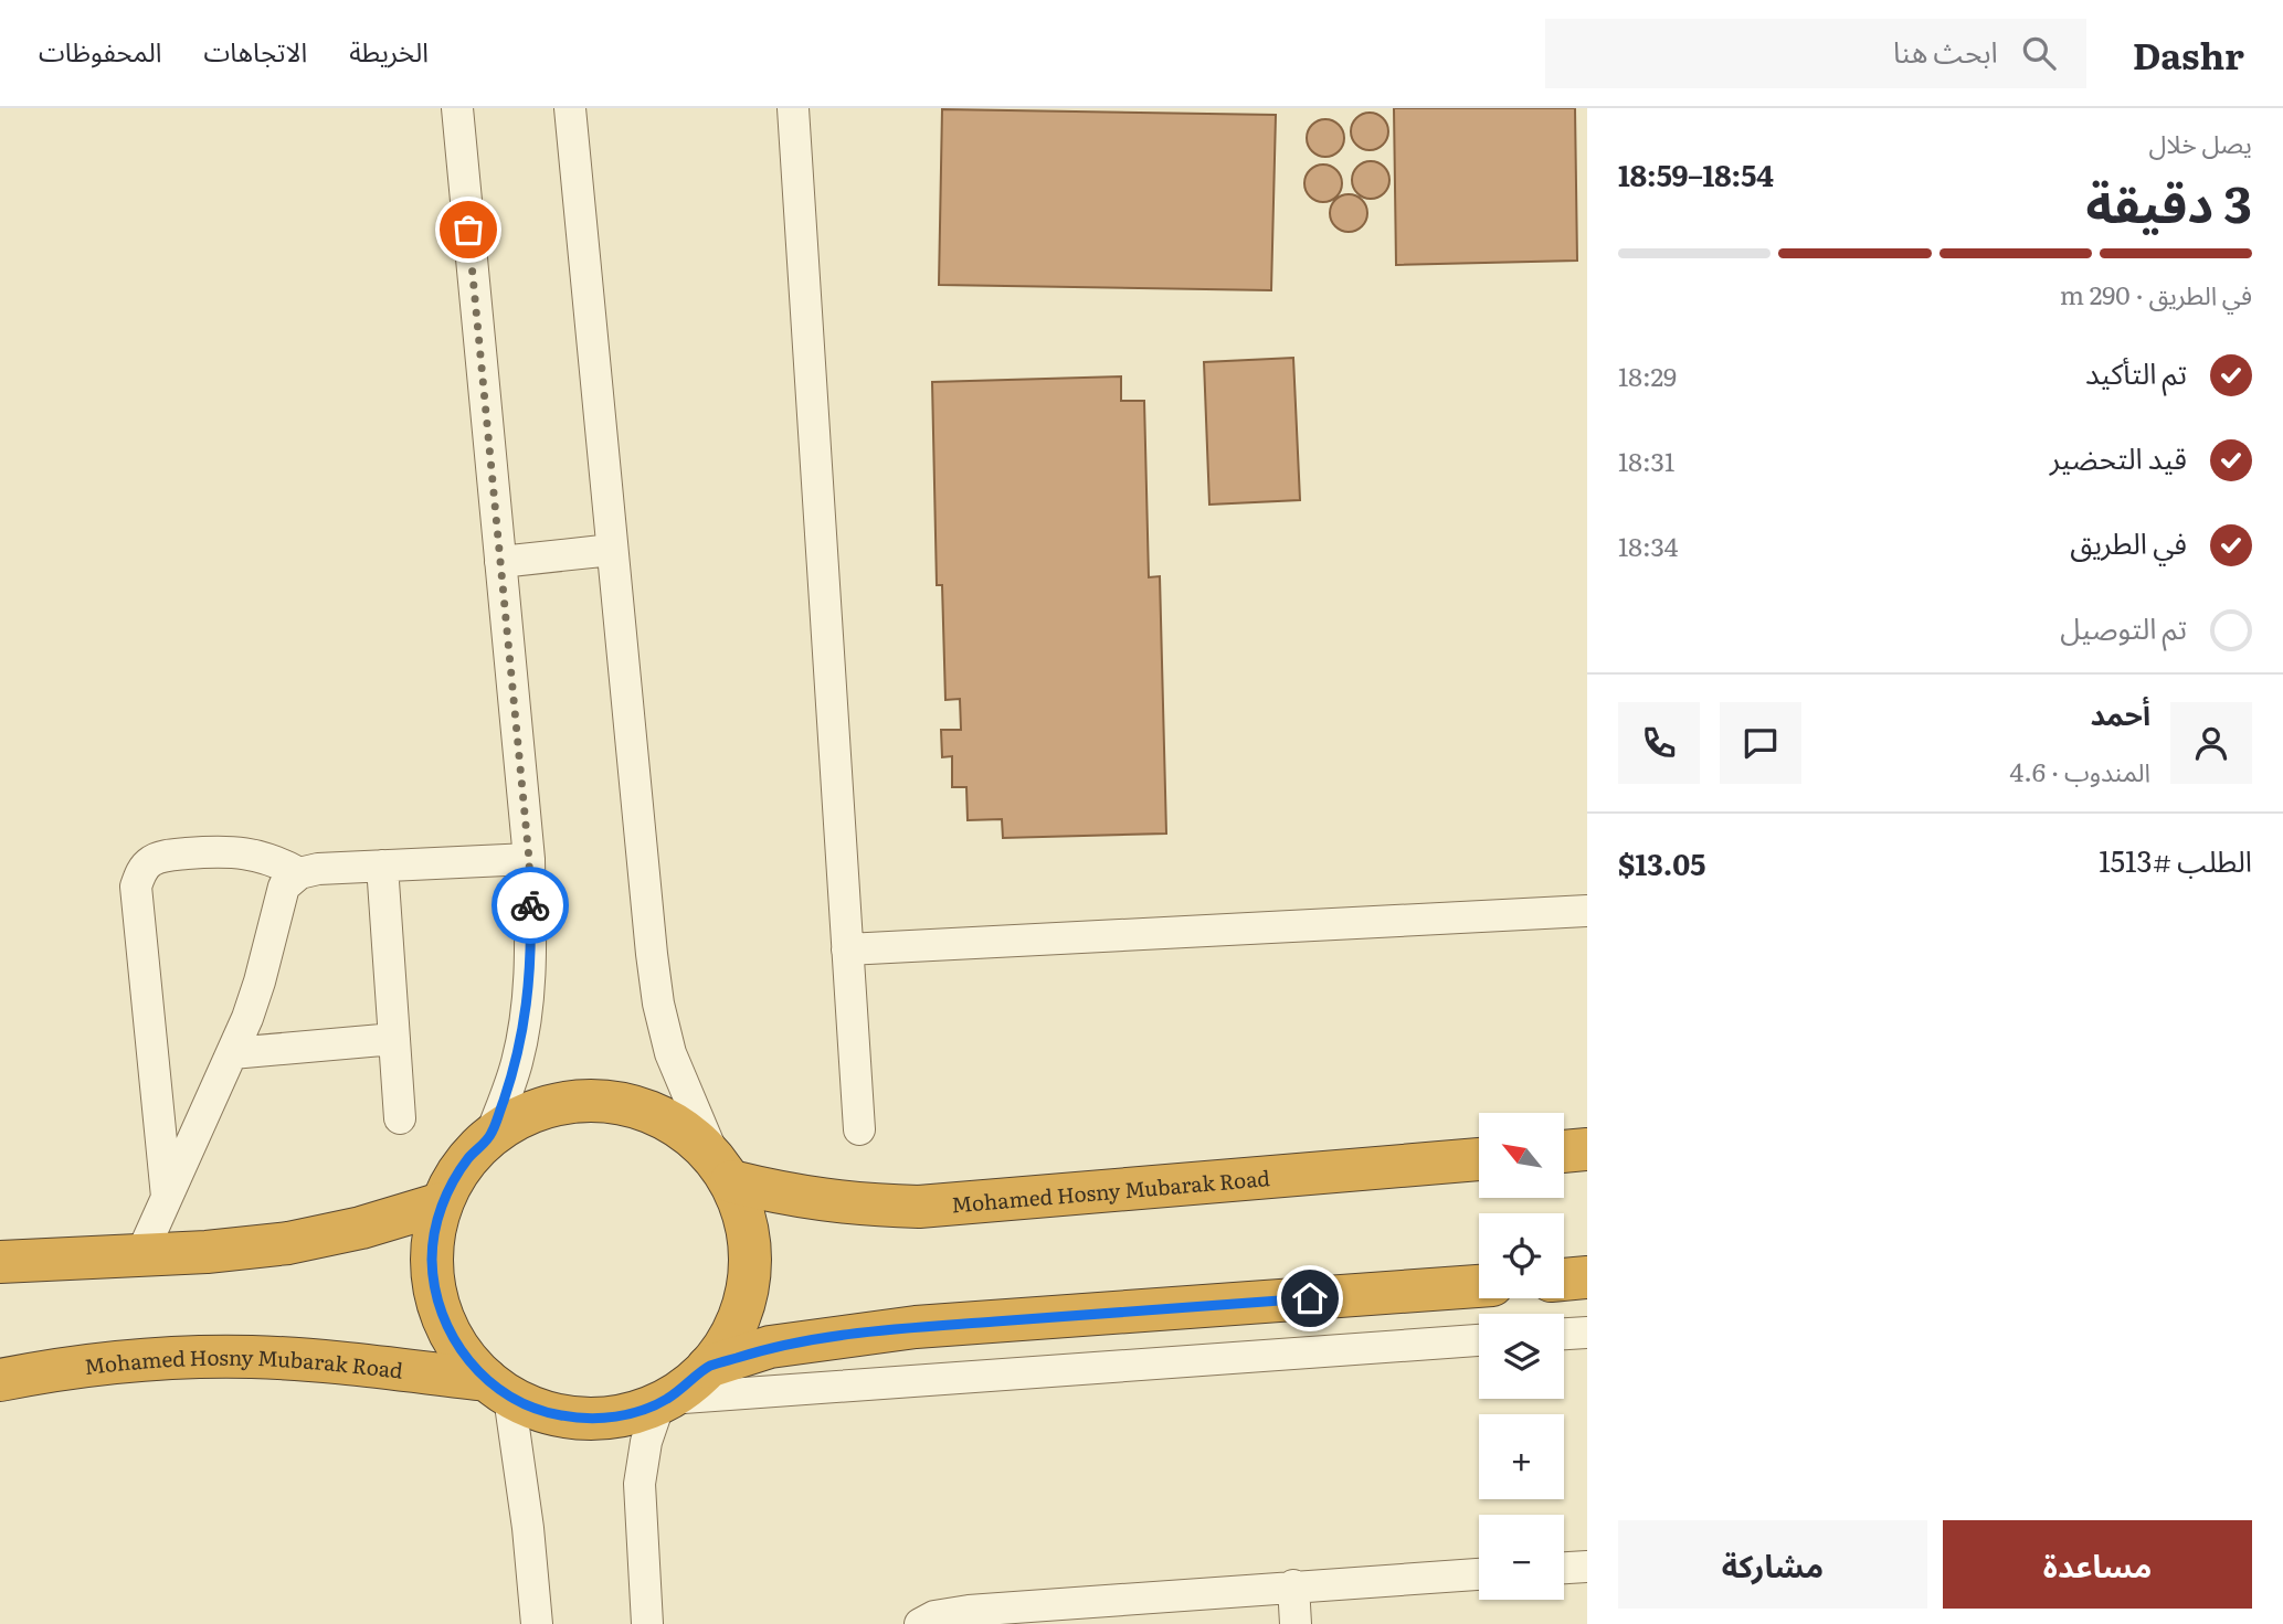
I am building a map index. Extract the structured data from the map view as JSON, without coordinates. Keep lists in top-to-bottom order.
{
  "streets": {
    "highway": ["Mohamed Hosny Mubarak Road"]
  },
  "north": "top left",
  "page": {
    "header": "Dashr",
    "search": "ابحث هنا",
    "nav": ["الخريطة", "الاتجاهات", "المحفوظات"],
    "heading": ["3 دقيقة", "يصل خلال", "18:54–18:59"],
    "panel": [
      "أحمد",
      "المندوب · 4.6",
      "الطلب #1513",
      "$13.05"
    ],
    "bar": "في الطريق · 290 m",
    "list": [
      ["تم التأكيد", "18:29"],
      ["قيد التحضير", "18:31"],
      ["في الطريق", "18:34"],
      "تم التوصيل"
    ],
    "map_buttons": ["+", "−"],
    "buttons": ["مساعدة", "مشاركة"]
  }
}
